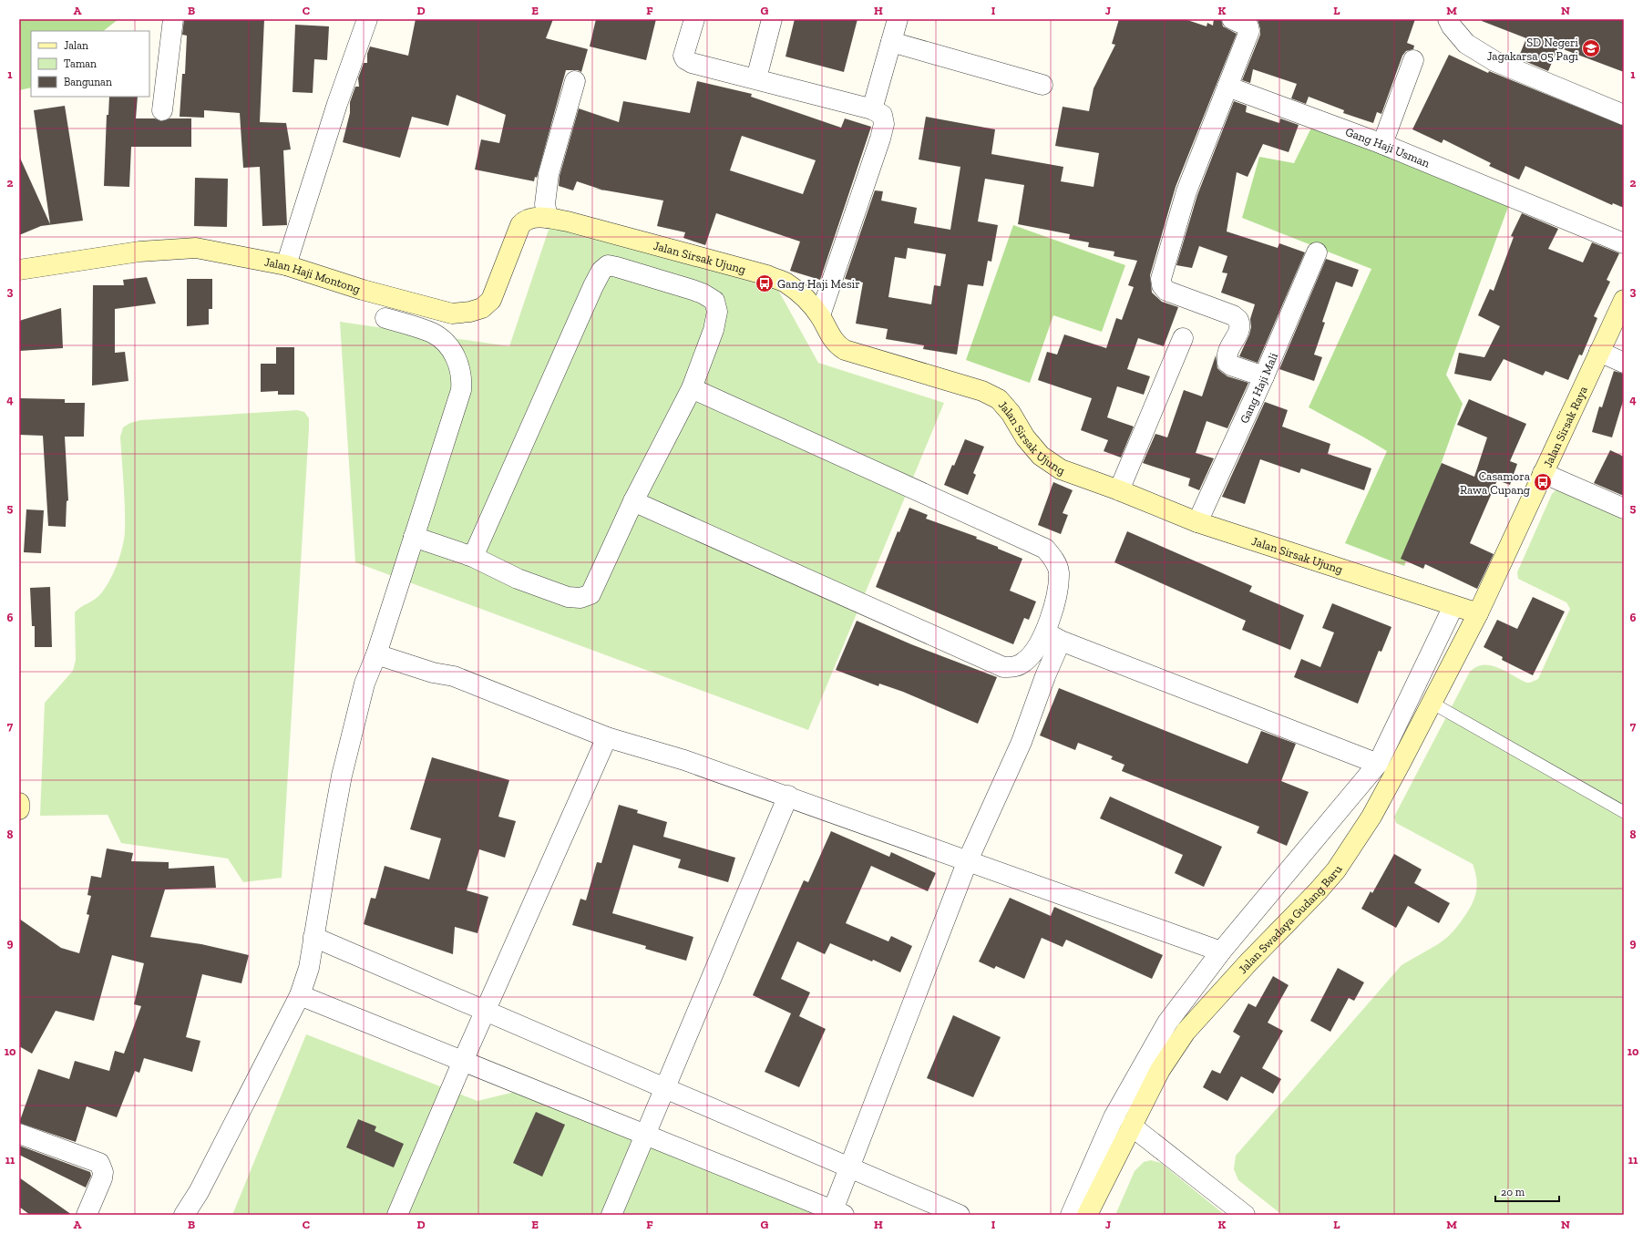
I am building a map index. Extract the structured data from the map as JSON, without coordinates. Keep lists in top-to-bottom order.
{
  "streets": {
    "street": [
      "Gang Haji Usman",
      "Jalan Sirsak Ujung",
      "Jalan Haji Montong",
      "Gang Haji Mali",
      "Jalan Sirsak Raya",
      "Jalan Swadaya Gudang Baru"
    ]
  },
  "crossings": [
    ["Jalan Sirsak Ujung", "Jalan Haji Montong"],
    ["Jalan Sirsak Ujung", "Gang Haji Mali"],
    ["Jalan Sirsak Ujung", "Jalan Sirsak Raya"],
    ["Jalan Sirsak Ujung", "Jalan Swadaya Gudang Baru"],
    ["Jalan Sirsak Raya", "Jalan Swadaya Gudang Baru"]
  ],
  "places": {
    "school or university": ["SD Negeri Jagakarsa 05 Pagi"],
    "bus stop": ["Gang Haji Mesir", "Casamora Rawa Cupang"]
  },
  "legend": ["Jalan", "Taman", "Bangunan"],
  "scale_bar": "20 m",
  "grid": {
    "columns": [
      "A",
      "B",
      "C",
      "D",
      "E",
      "F",
      "G",
      "H",
      "I",
      "J",
      "K",
      "L",
      "M",
      "N"
    ],
    "rows": [
      "1",
      "2",
      "3",
      "4",
      "5",
      "6",
      "7",
      "8",
      "9",
      "10",
      "11"
    ]
  }
}
